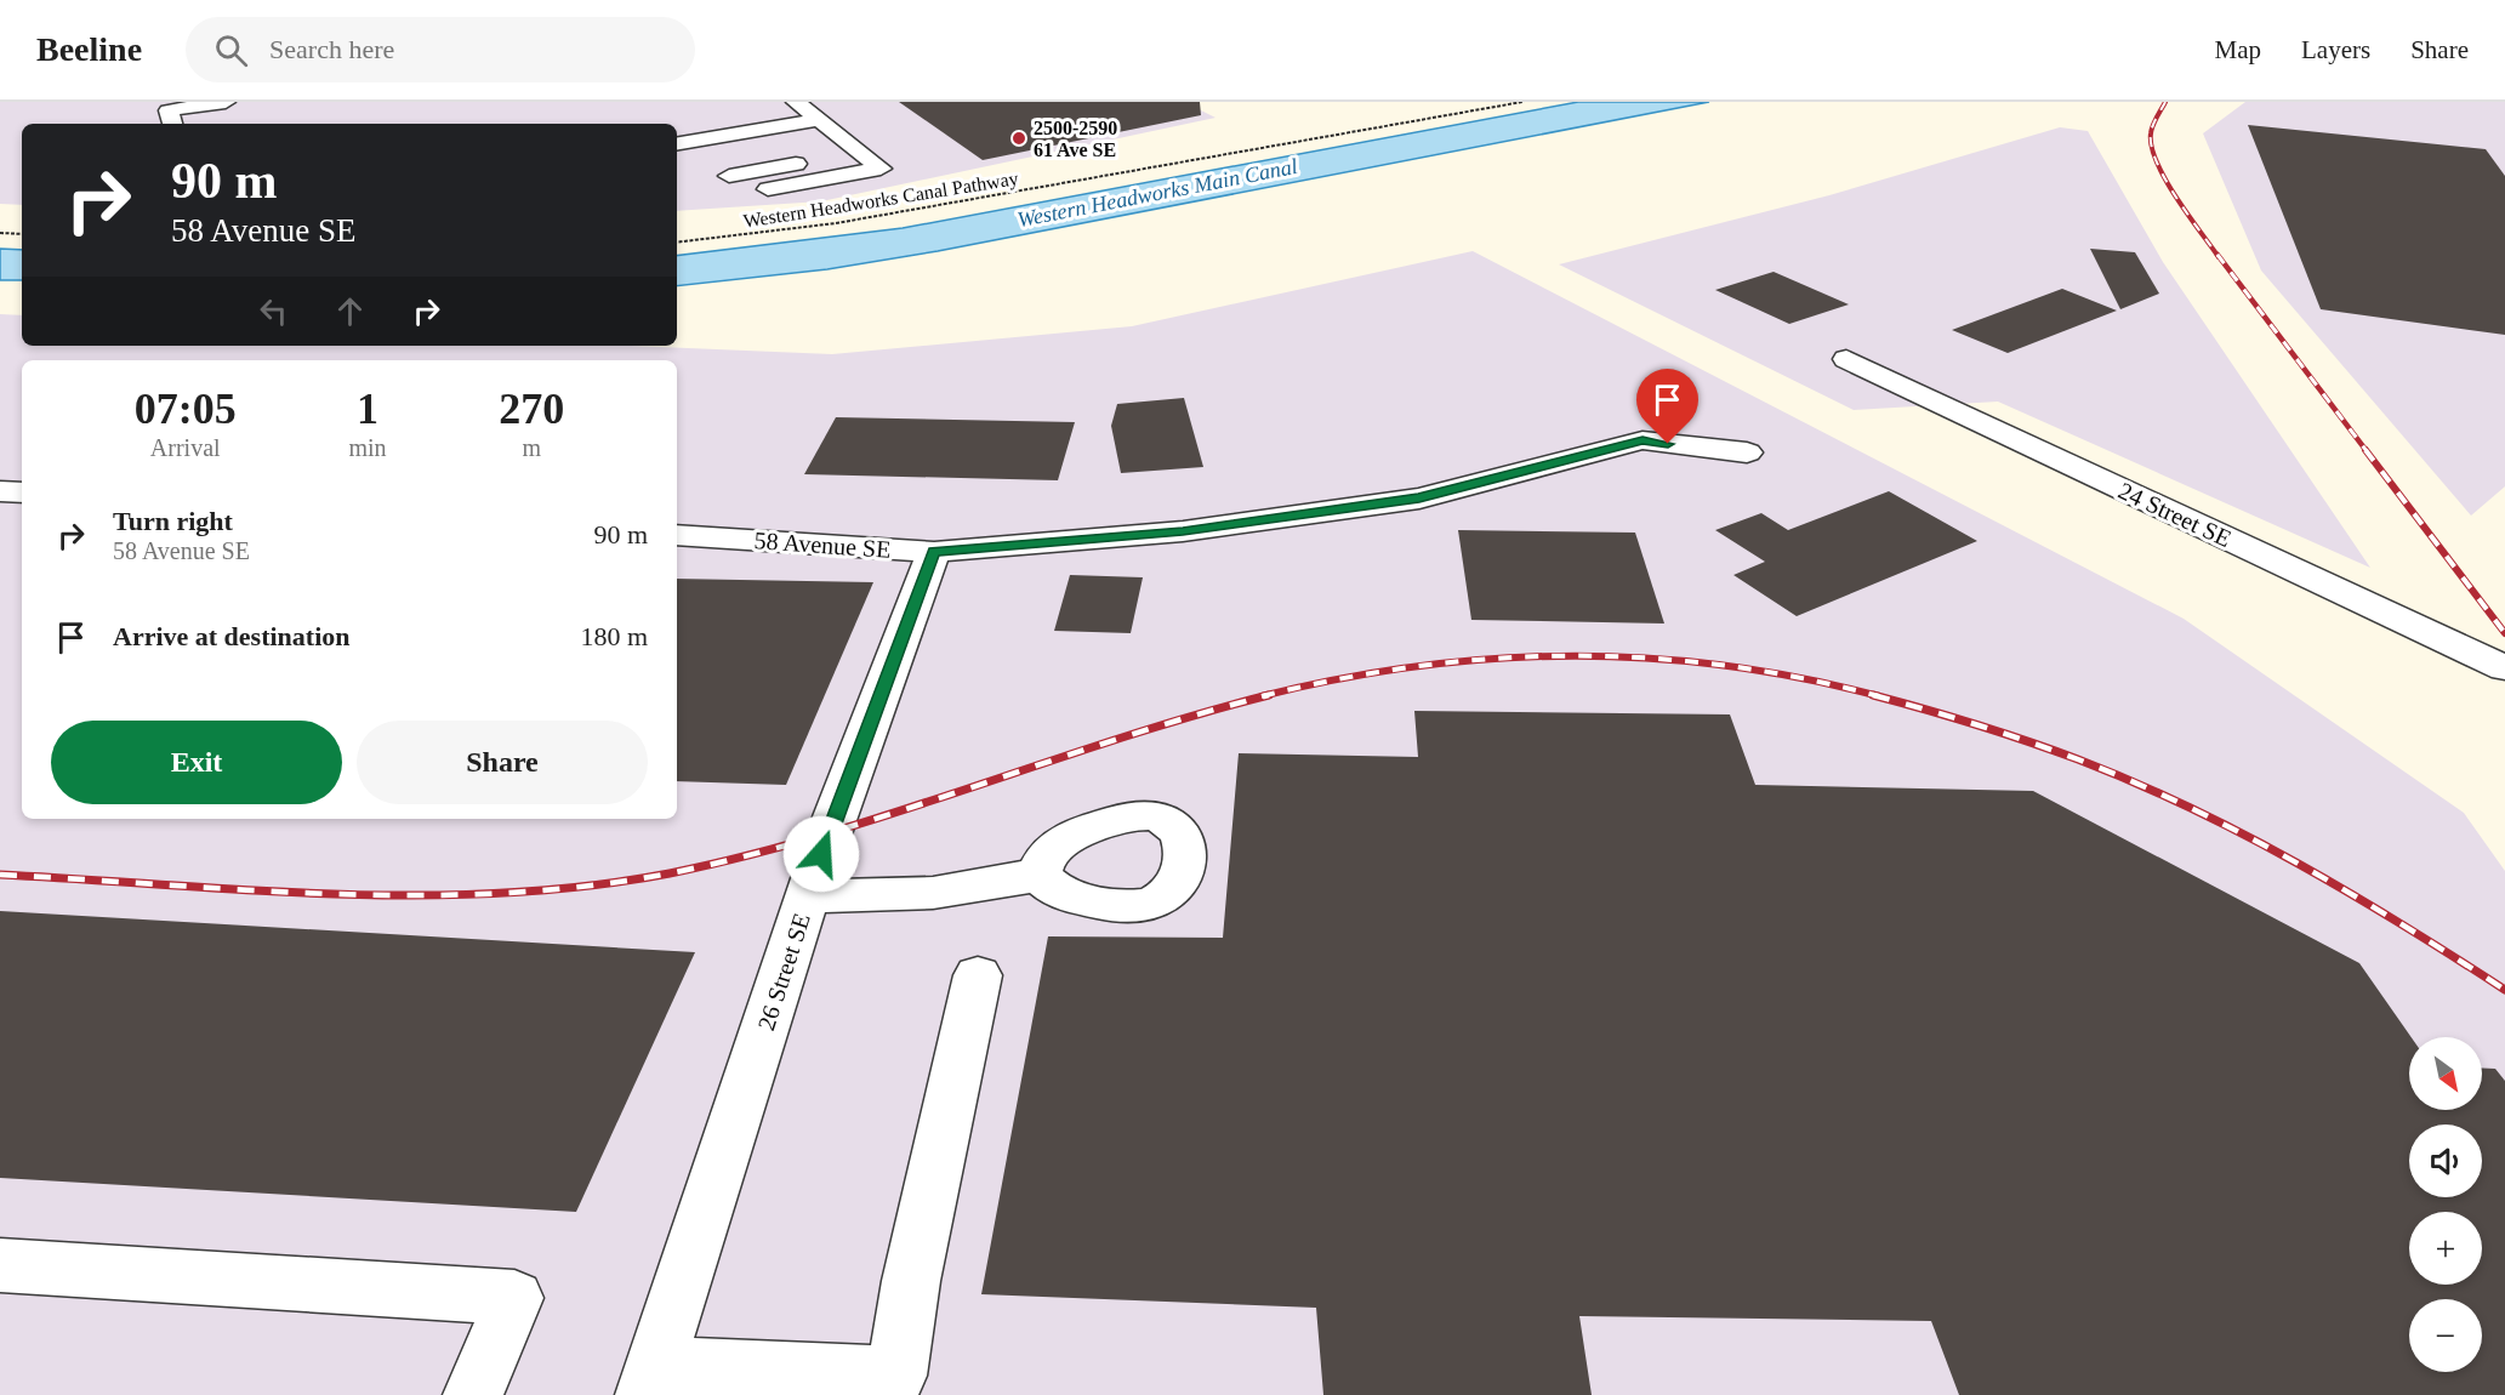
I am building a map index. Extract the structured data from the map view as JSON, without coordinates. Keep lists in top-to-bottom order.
{
  "streets": {
    "street": ["24 Street SE", "58 Avenue SE", "26 Street SE"],
    "path": ["Western Headworks Canal Pathway"]
  },
  "crossings": [
    ["58 Avenue SE", "26 Street SE"]
  ],
  "water": ["Western Headworks Main Canal"],
  "places": ["2500-2590 61 Ave SE"],
  "north": "bottom right",
  "page": {
    "header": "Beeline",
    "search": "Search here",
    "nav": ["Map", "Layers", "Share"],
    "turn": ["90 m", "58 Avenue SE"],
    "eta": [
      "07:05",
      "Arrival",
      "1",
      "min",
      "270",
      "m"
    ],
    "list": [
      {
        "name": "Turn right",
        "note": "58 Avenue SE",
        "value": "90 m"
      },
      {
        "name": "Arrive at destination",
        "value": "180 m"
      }
    ],
    "buttons": ["Exit", "Share"],
    "map_buttons": ["+", "−"]
  }
}
